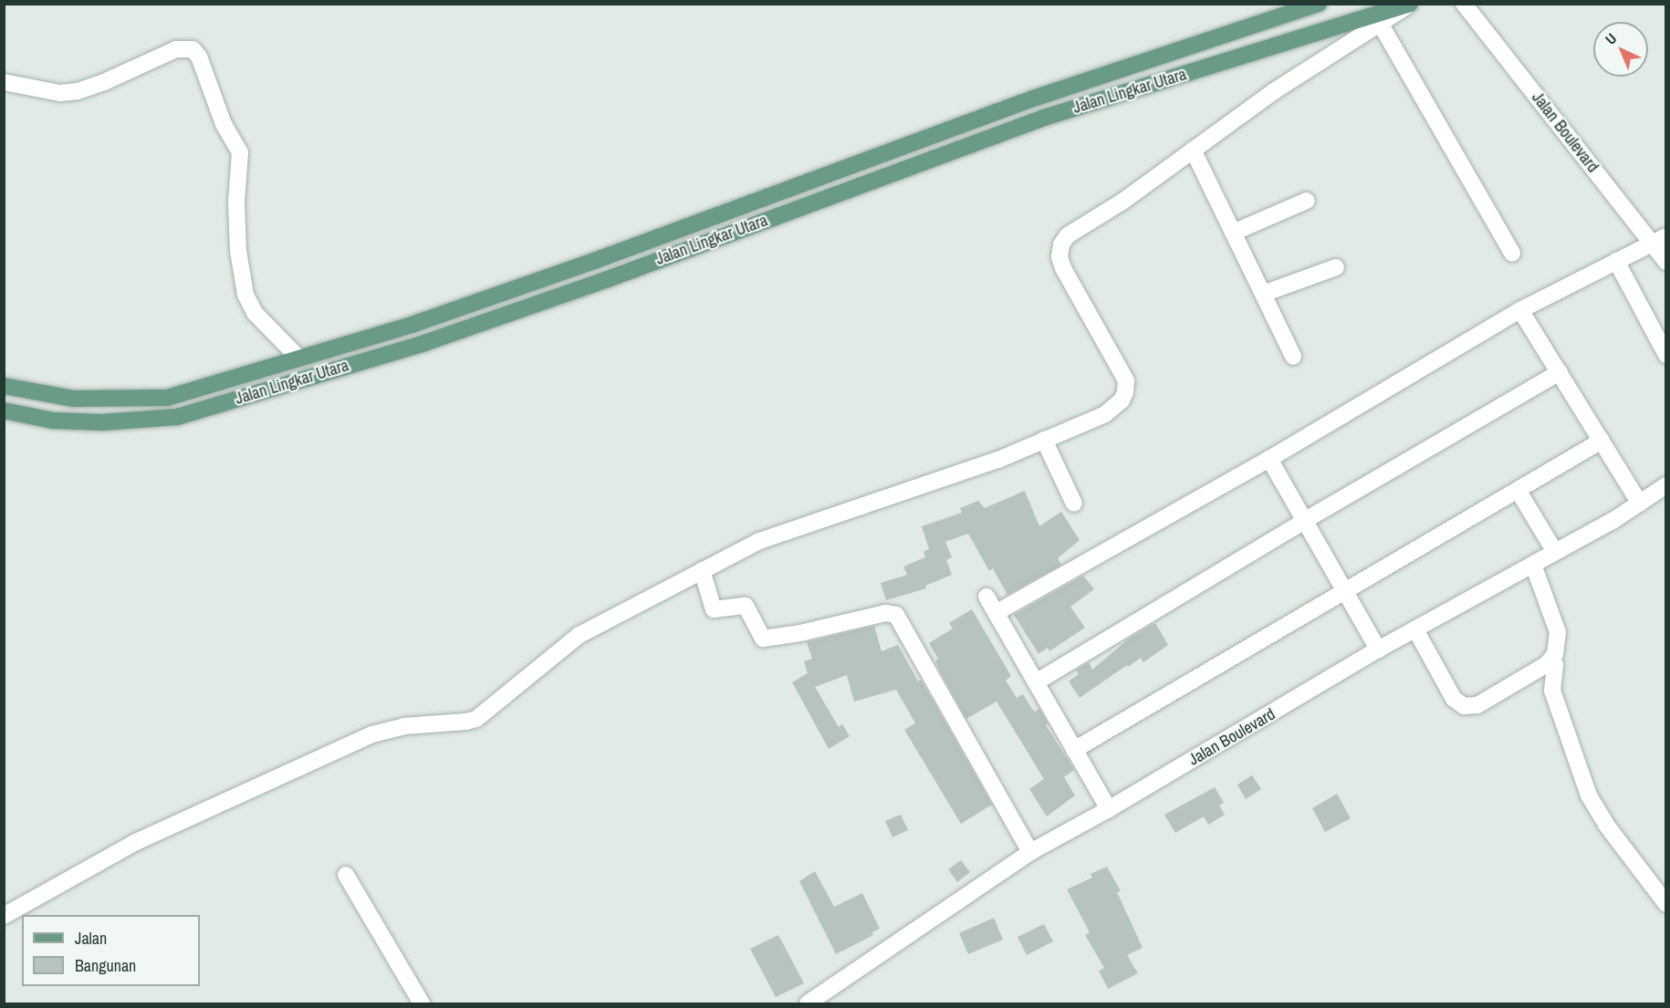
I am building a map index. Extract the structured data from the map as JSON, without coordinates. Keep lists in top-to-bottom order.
{
  "streets": {
    "main road": ["Jalan Lingkar Utara"],
    "street": ["Jalan Boulevard"]
  },
  "legend": ["Jalan", "Bangunan"],
  "north": "top left"
}
